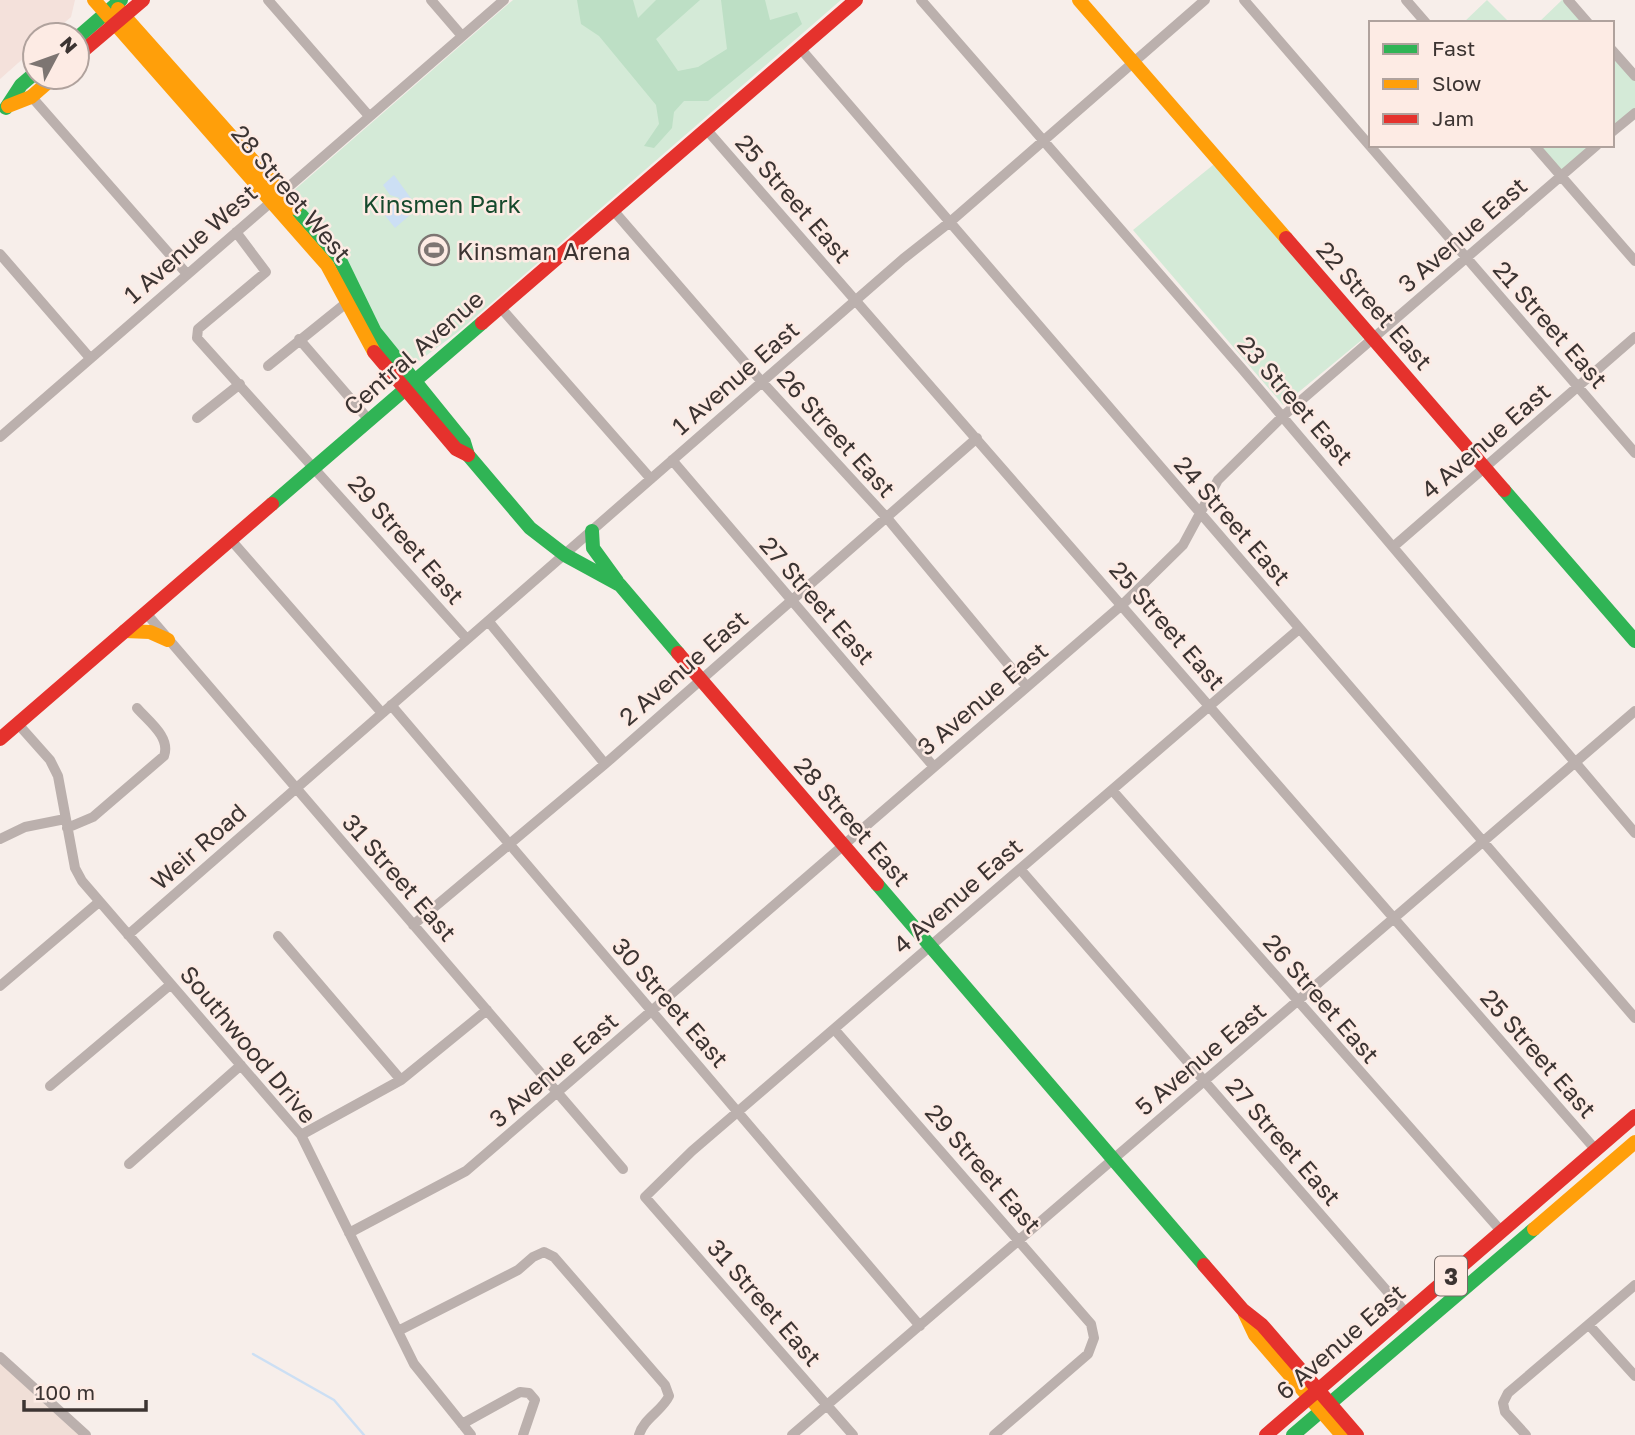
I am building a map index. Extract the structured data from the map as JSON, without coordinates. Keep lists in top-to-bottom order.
{
  "streets": {
    "main road": [
      "28 Street West",
      "22 Street East",
      "Central Avenue",
      "28 Street East",
      "3",
      "6 Avenue East"
    ],
    "street": [
      "25 Street East",
      "3 Avenue East",
      "1 Avenue West",
      "21 Street East",
      "1 Avenue East",
      "23 Street East",
      "26 Street East",
      "4 Avenue East",
      "24 Street East",
      "29 Street East",
      "27 Street East",
      "2 Avenue East",
      "Weir Road",
      "31 Street East",
      "30 Street East",
      "Southwood Drive",
      "5 Avenue East"
    ]
  },
  "crossings": [
    ["28 Street West", "1 Avenue West"],
    ["28 Street West", "Central Avenue"],
    ["28 Street West", "28 Street East"],
    ["25 Street East", "3 Avenue East"],
    ["25 Street East", "Central Avenue"],
    ["25 Street East", "1 Avenue East"],
    ["25 Street East", "4 Avenue East"],
    ["25 Street East", "2 Avenue East"],
    ["25 Street East", "5 Avenue East"],
    ["25 Street East", "6 Avenue East"],
    ["3 Avenue East", "22 Street East"],
    ["3 Avenue East", "21 Street East"],
    ["3 Avenue East", "23 Street East"],
    ["3 Avenue East", "26 Street East"],
    ["3 Avenue East", "24 Street East"],
    ["3 Avenue East", "27 Street East"],
    ["3 Avenue East", "28 Street East"],
    ["3 Avenue East", "31 Street East"],
    ["3 Avenue East", "30 Street East"],
    ["3 Avenue East", "Southwood Drive"],
    ["1 Avenue West", "29 Street East"],
    ["22 Street East", "1 Avenue East"],
    ["22 Street East", "4 Avenue East"],
    ["21 Street East", "4 Avenue East"],
    ["Central Avenue", "26 Street East"],
    ["Central Avenue", "24 Street East"],
    ["Central Avenue", "29 Street East"],
    ["Central Avenue", "28 Street East"],
    ["Central Avenue", "31 Street East"],
    ["Central Avenue", "Southwood Drive"],
    ["1 Avenue East", "23 Street East"],
    ["1 Avenue East", "26 Street East"],
    ["1 Avenue East", "24 Street East"],
    ["1 Avenue East", "29 Street East"],
    ["1 Avenue East", "27 Street East"],
    ["1 Avenue East", "28 Street East"],
    ["1 Avenue East", "Weir Road"],
    ["1 Avenue East", "31 Street East"],
    ["1 Avenue East", "30 Street East"],
    ["23 Street East", "4 Avenue East"],
    ["23 Street East", "5 Avenue East"],
    ["26 Street East", "4 Avenue East"],
    ["26 Street East", "2 Avenue East"],
    ["26 Street East", "5 Avenue East"],
    ["26 Street East", "6 Avenue East"],
    ["4 Avenue East", "24 Street East"],
    ["4 Avenue East", "29 Street East"],
    ["4 Avenue East", "27 Street East"],
    ["4 Avenue East", "28 Street East"],
    ["4 Avenue East", "31 Street East"],
    ["4 Avenue East", "30 Street East"],
    ["24 Street East", "5 Avenue East"],
    ["29 Street East", "2 Avenue East"],
    ["29 Street East", "5 Avenue East"],
    ["27 Street East", "2 Avenue East"],
    ["27 Street East", "5 Avenue East"],
    ["27 Street East", "6 Avenue East"],
    ["2 Avenue East", "28 Street East"],
    ["2 Avenue East", "31 Street East"],
    ["2 Avenue East", "30 Street East"],
    ["28 Street East", "5 Avenue East"],
    ["28 Street East", "6 Avenue East"],
    ["Weir Road", "31 Street East"],
    ["Weir Road", "Southwood Drive"],
    ["31 Street East", "5 Avenue East"],
    ["30 Street East", "5 Avenue East"]
  ],
  "parks": ["Kinsmen Park"],
  "places": {
    "sports": ["Kinsman Arena"]
  },
  "legend": ["Fast", "Slow", "Jam"],
  "scale_bar": "100 m",
  "north": "top right"
}
